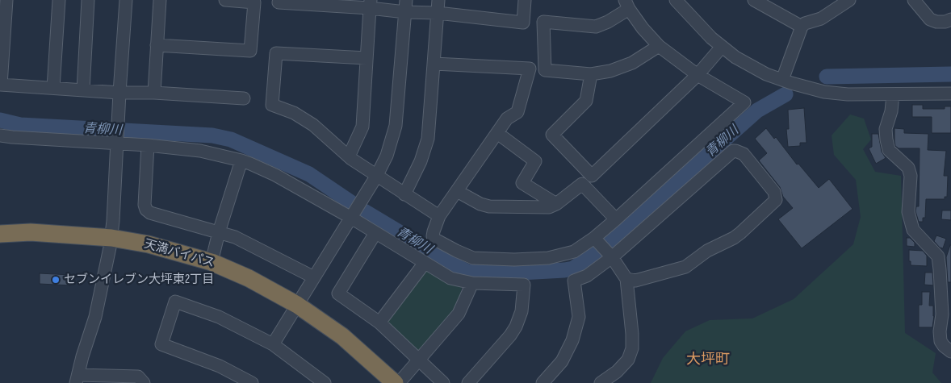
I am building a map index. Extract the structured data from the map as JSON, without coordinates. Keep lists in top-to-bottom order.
{
  "streets": {
    "highway": ["天満バイパス"]
  },
  "districts": ["大坪町"],
  "water": ["青柳川"],
  "places": ["セブンイレブン大坪東2丁目"]
}
